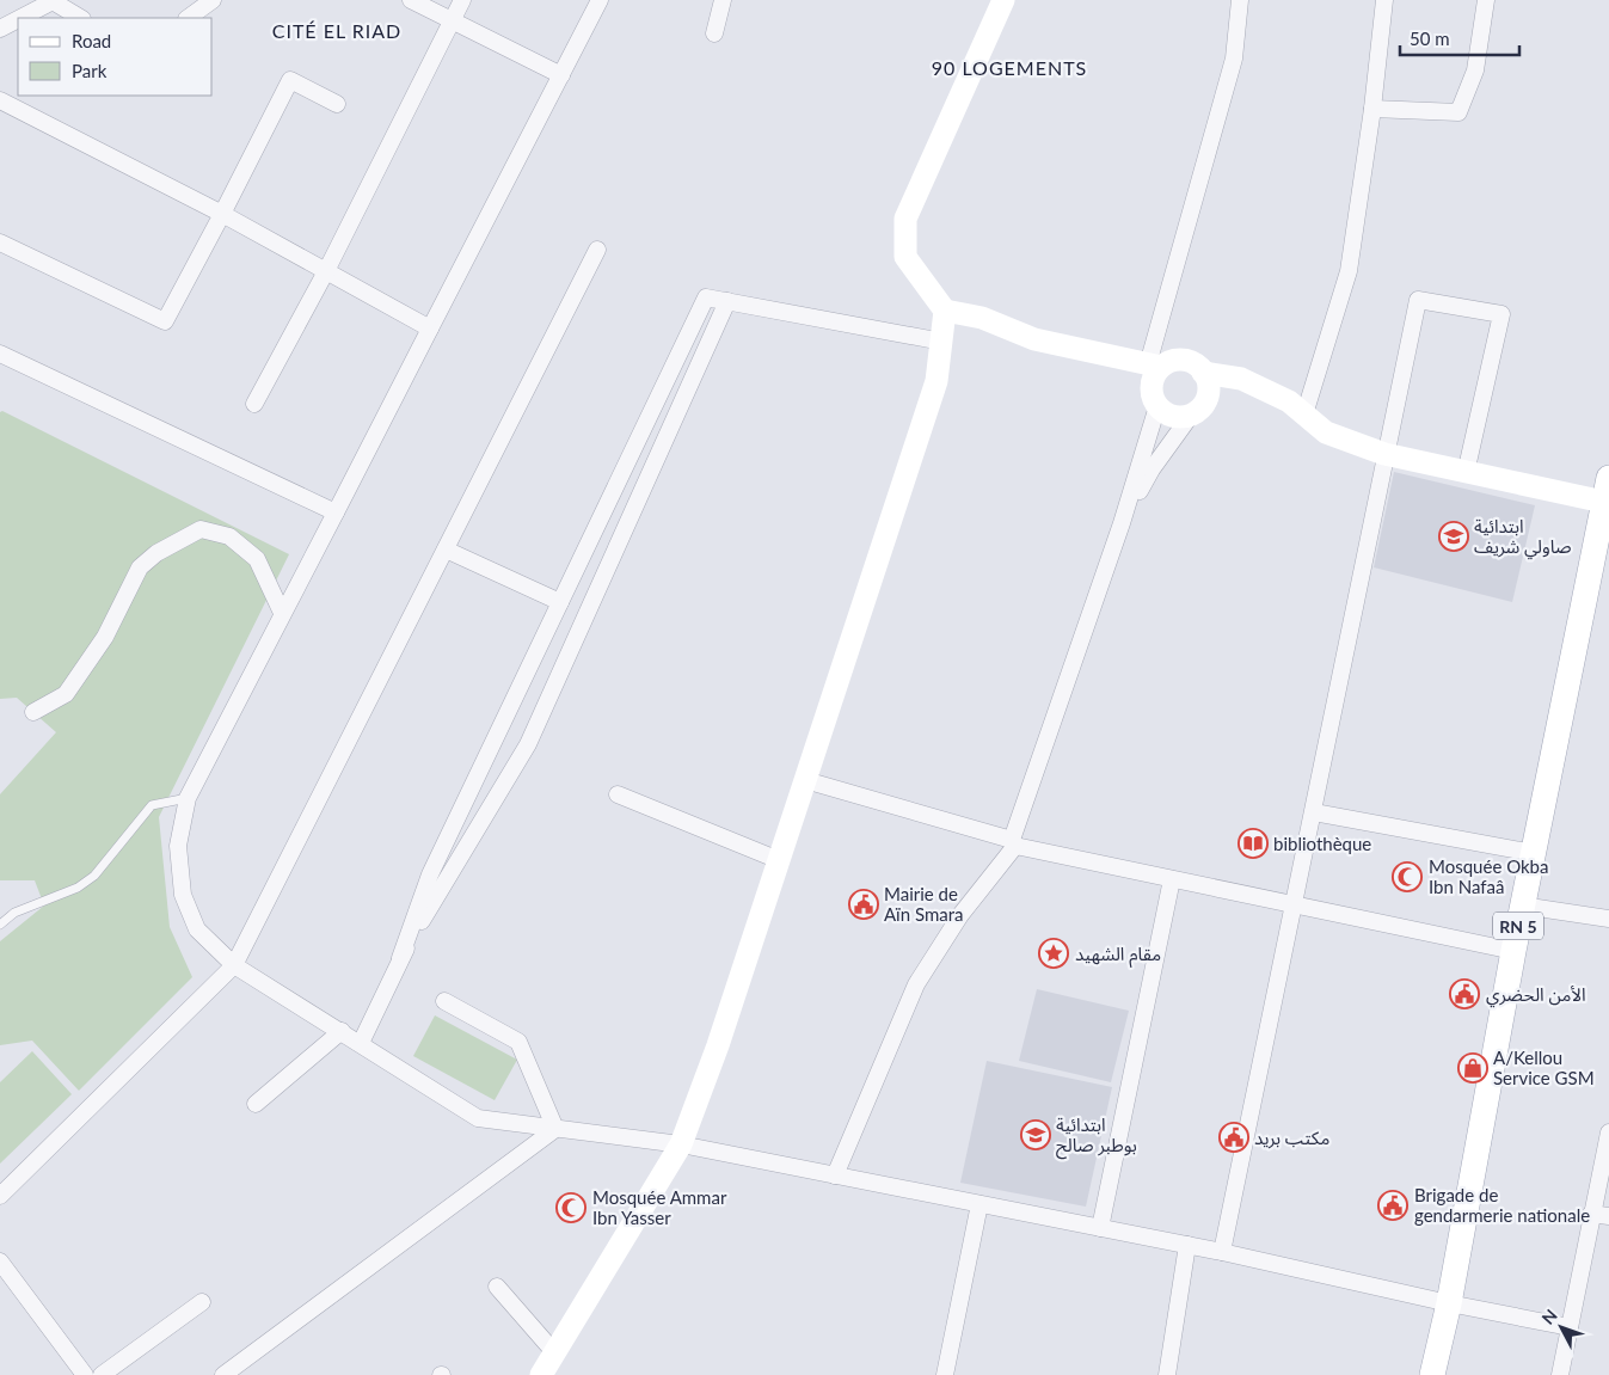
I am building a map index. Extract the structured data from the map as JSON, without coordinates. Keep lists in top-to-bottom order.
{
  "streets": {
    "main road": ["RN 5"]
  },
  "districts": ["CITÉ EL RIAD", "90 LOGEMENTS"],
  "places": {
    "school or university": ["ابتدائية صاولي شريف", "ابتدائية بوطبر صالح"],
    "library": ["bibliothèque"],
    "mosque": ["Mosquée Okba Ibn Nafaâ", "Mosquée Ammar Ibn Yasser"],
    "public building": [
      "Mairie de Aïn Smara",
      "الأمن الحضري",
      "مكتب بريد",
      "Brigade de gendarmerie nationale"
    ],
    "place": ["مقام الشهيد"],
    "shop": ["A/Kellou Service GSM"]
  },
  "legend": ["Road", "Park"],
  "scale_bar": "50 m",
  "north": "top left"
}
